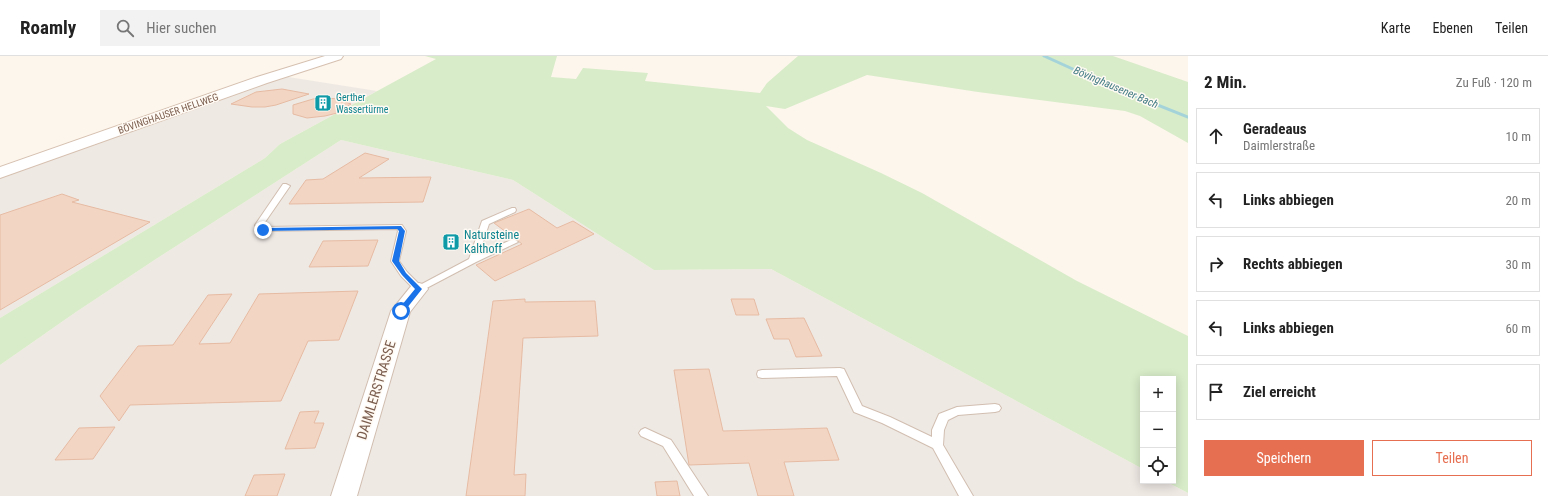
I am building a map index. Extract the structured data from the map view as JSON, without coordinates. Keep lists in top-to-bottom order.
{
  "streets": {
    "street": ["BÖVINGHAUSER HELLWEG", "DAIMLERSTRASSE"]
  },
  "water": ["Bövinghausener Bach"],
  "places": {
    "building": ["Gerther Wassertürme", "Natursteine Kalthoff"]
  },
  "page": {
    "header": "Roamly",
    "search": "Hier suchen",
    "nav": ["Karte", "Ebenen", "Teilen"],
    "heading": ["2 Min.", "Zu Fuß · 120 m"],
    "list": [
      ["Geradeaus", "Daimlerstraße", "10 m"],
      ["Links abbiegen", "20 m"],
      ["Rechts abbiegen", "30 m"],
      ["Links abbiegen", "60 m"],
      "Ziel erreicht"
    ],
    "map_buttons": ["+", "−"],
    "buttons": ["Speichern", "Teilen"]
  }
}
